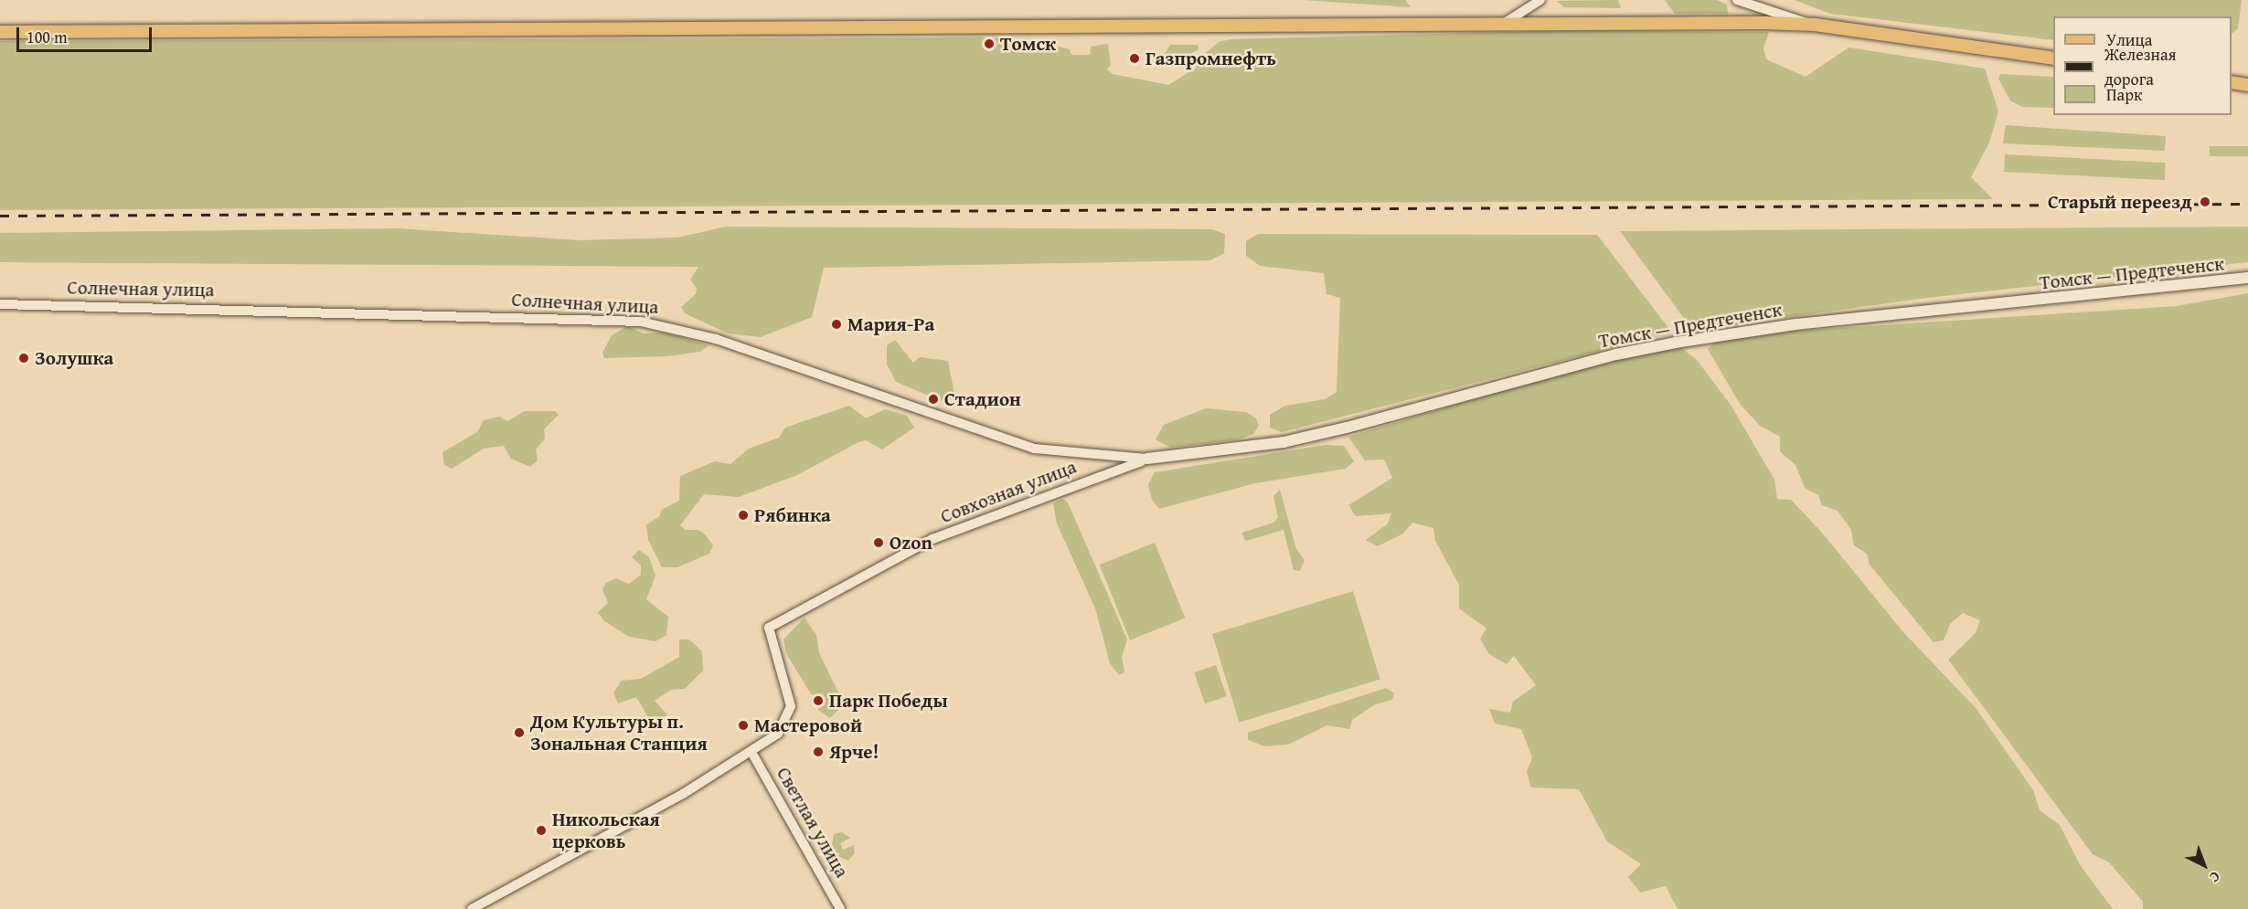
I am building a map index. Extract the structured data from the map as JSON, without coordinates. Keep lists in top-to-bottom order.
{
  "streets": {
    "main road": ["Томск — Предтеченск"],
    "street": ["Солнечная улица", "Совхозная улица", "Светлая улица"]
  },
  "crossings": [
    ["Томск — Предтеченск", "Солнечная улица"],
    ["Томск — Предтеченск", "Совхозная улица"],
    ["Солнечная улица", "Совхозная улица"],
    ["Совхозная улица", "Светлая улица"]
  ],
  "places": [
    "Томск",
    "Газпромнефть",
    "Старый переезд",
    "Мария-Ра",
    "Золушка",
    "Стадион",
    "Рябинка",
    "Ozon",
    "Парк Победы",
    "Мастеровой",
    "Дом Культуры п. Зональная Станция",
    "Ярче!",
    "Никольская церковь"
  ],
  "legend": ["Улица", "Железная дорога", "Парк"],
  "scale_bar": "100 m",
  "north": "bottom right"
}
